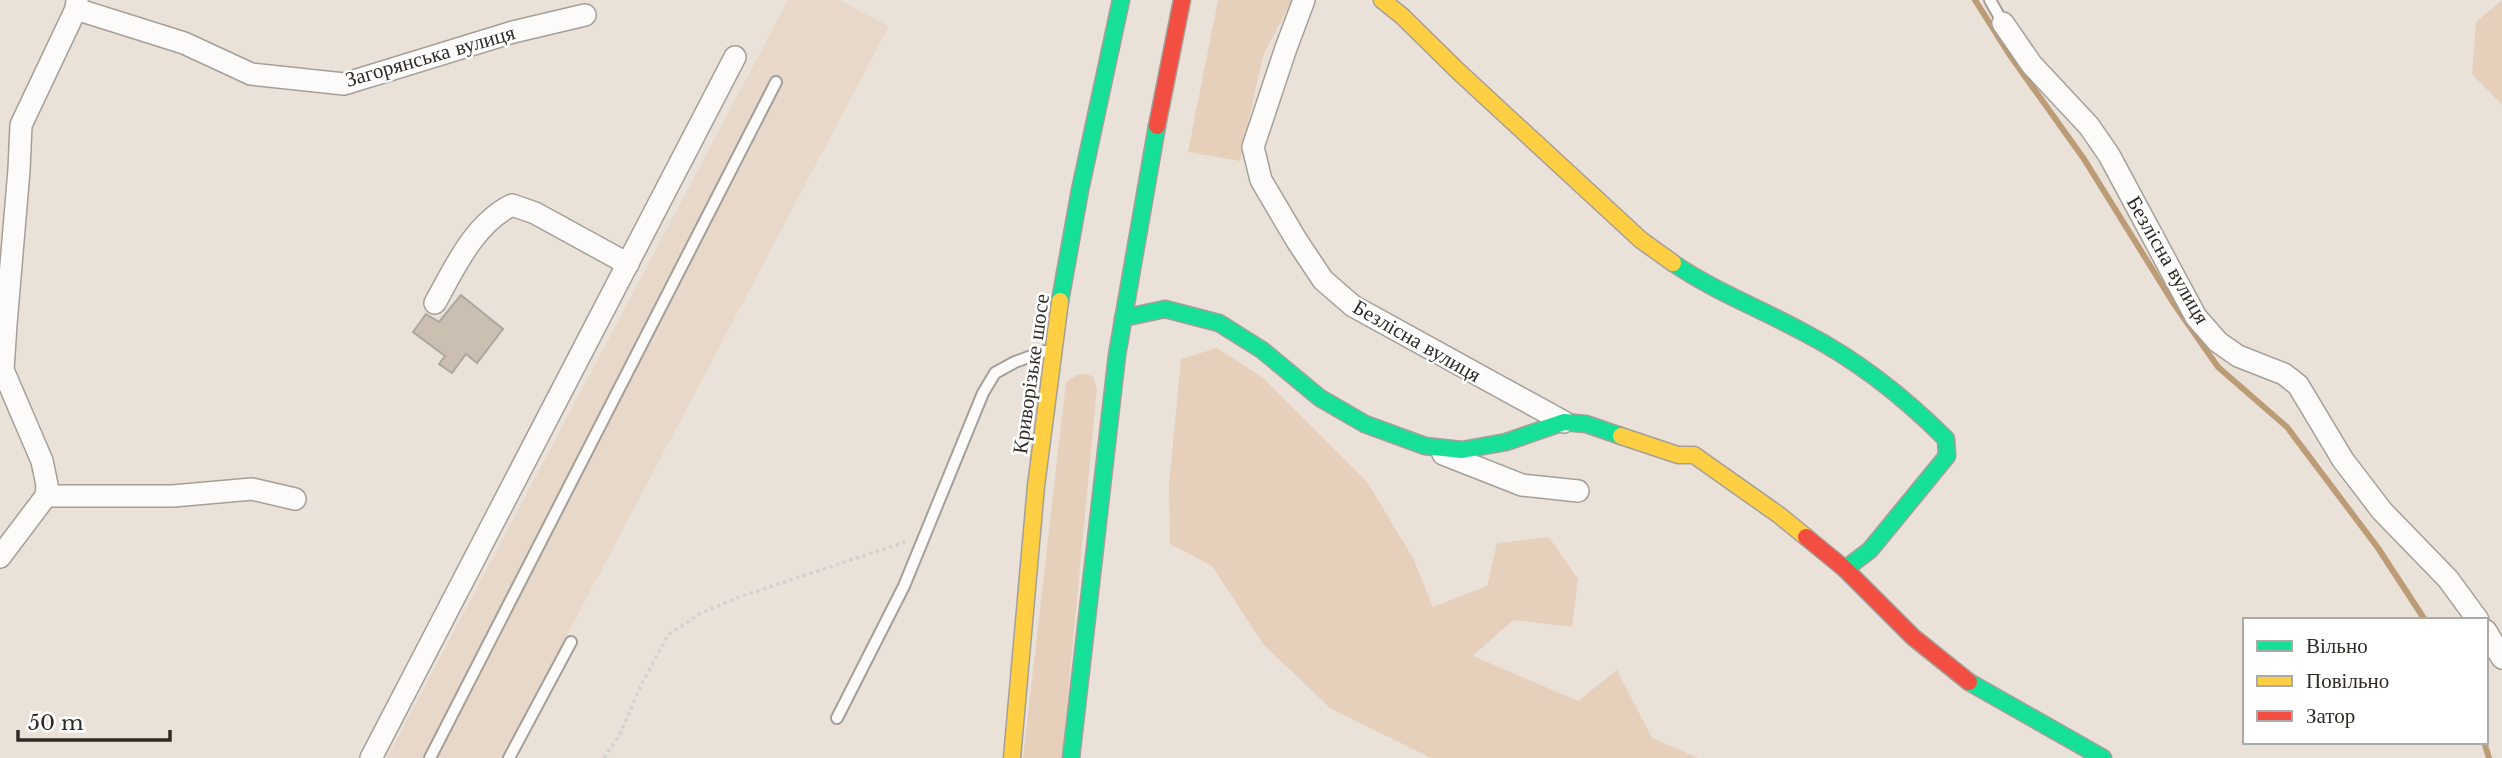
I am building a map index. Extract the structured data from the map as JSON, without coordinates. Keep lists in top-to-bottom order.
{
  "streets": {
    "main road": ["Безлісна вулиця", "Криворізьке шосе"],
    "street": ["Загорянська вулиця"]
  },
  "legend": ["Вільно", "Повільно", "Затор"],
  "scale_bar": "50 m"
}
